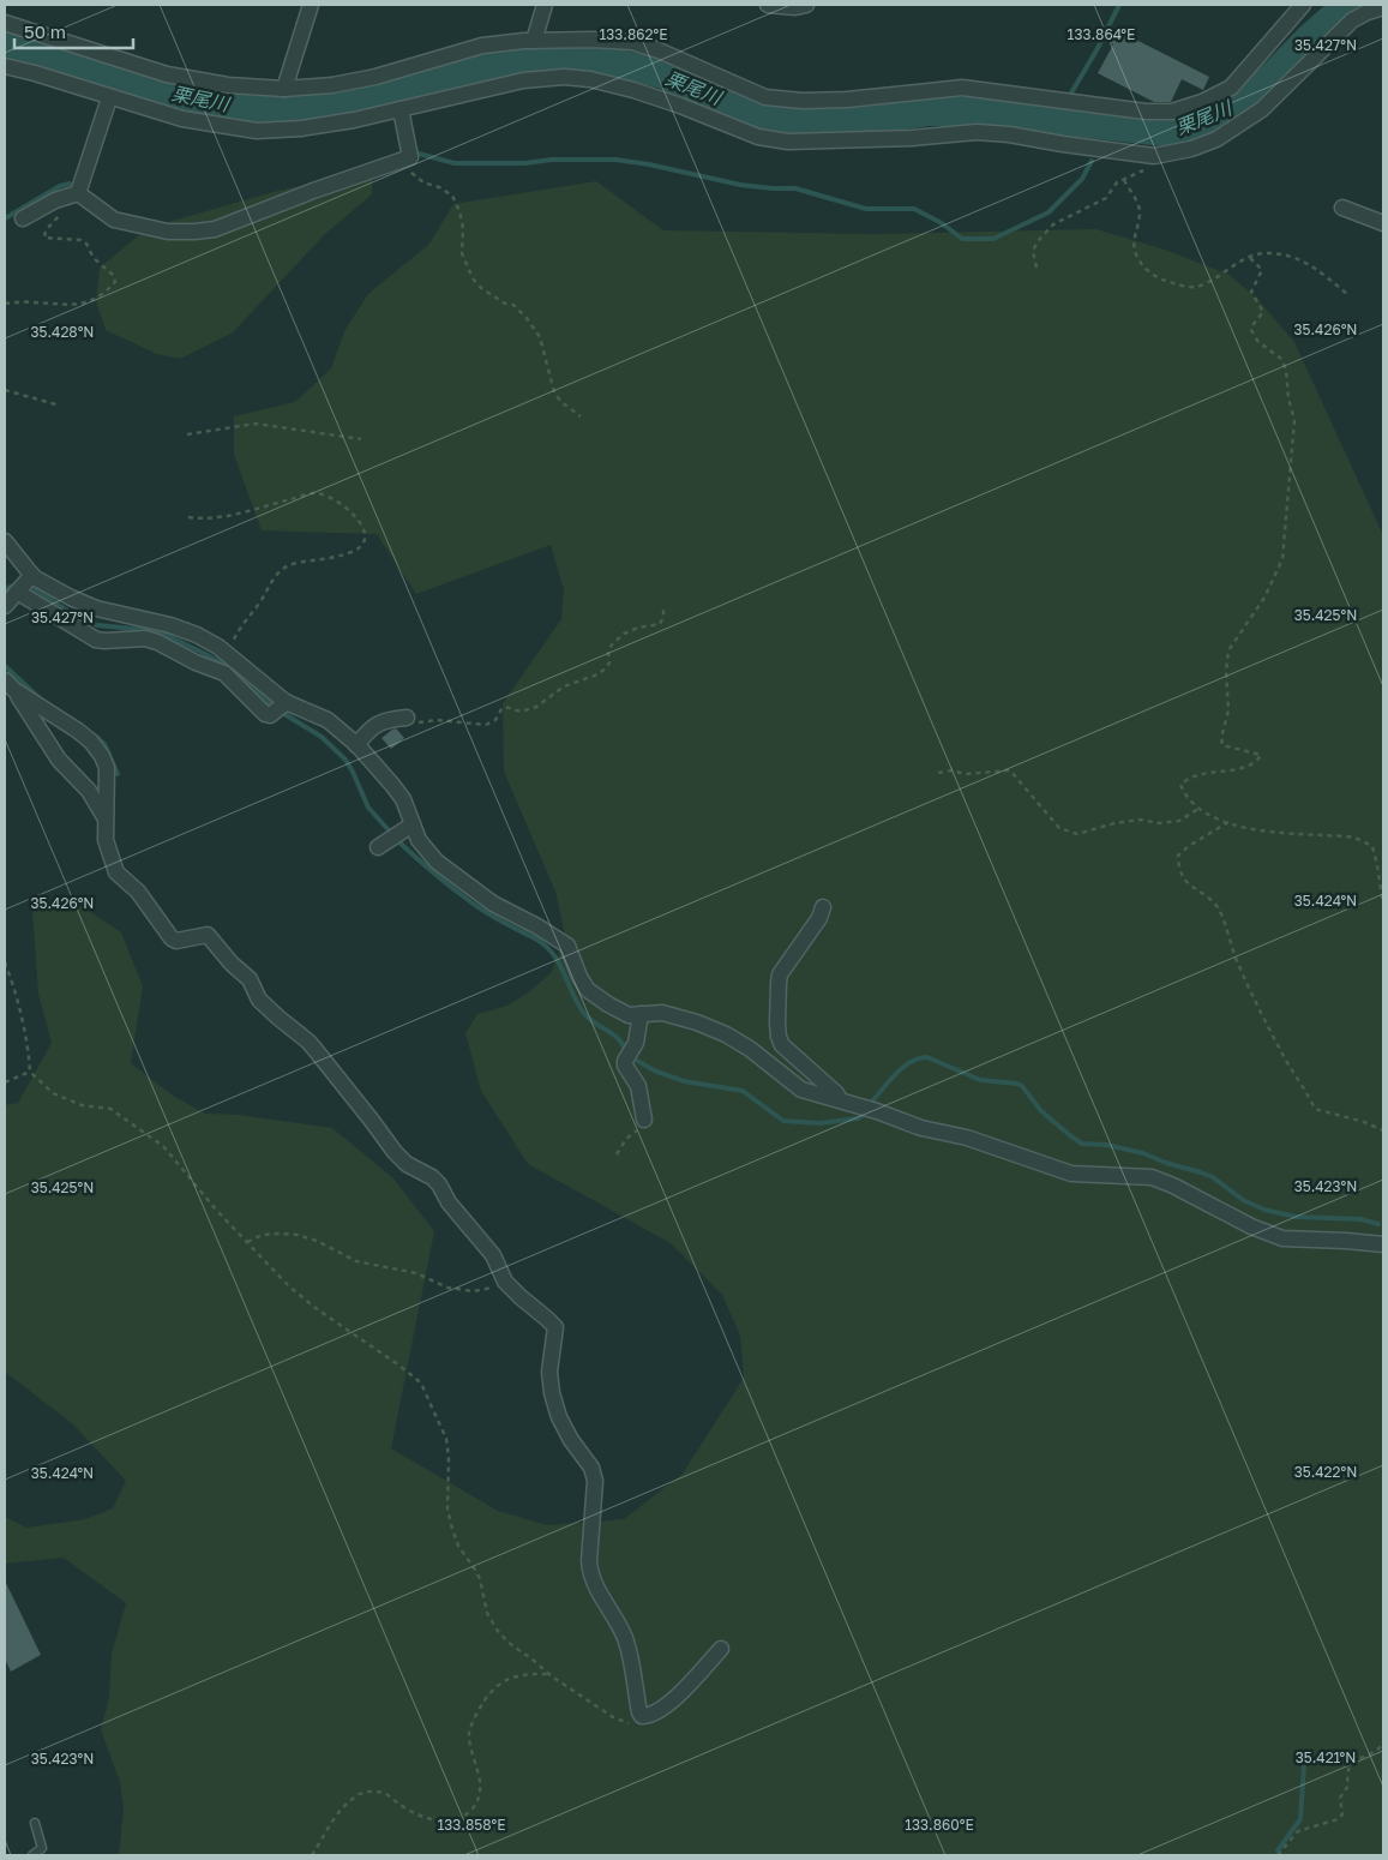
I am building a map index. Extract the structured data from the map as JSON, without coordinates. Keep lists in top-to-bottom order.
{
  "water": ["栗尾川"],
  "scale_bar": "50 m",
  "coordinates": [
    "133.862°E",
    "133.864°E",
    "35.427°N",
    "35.426°N",
    "35.428°N",
    "35.425°N",
    "35.424°N",
    "35.423°N",
    "35.422°N",
    "35.421°N",
    "133.858°E",
    "133.860°E"
  ]
}
